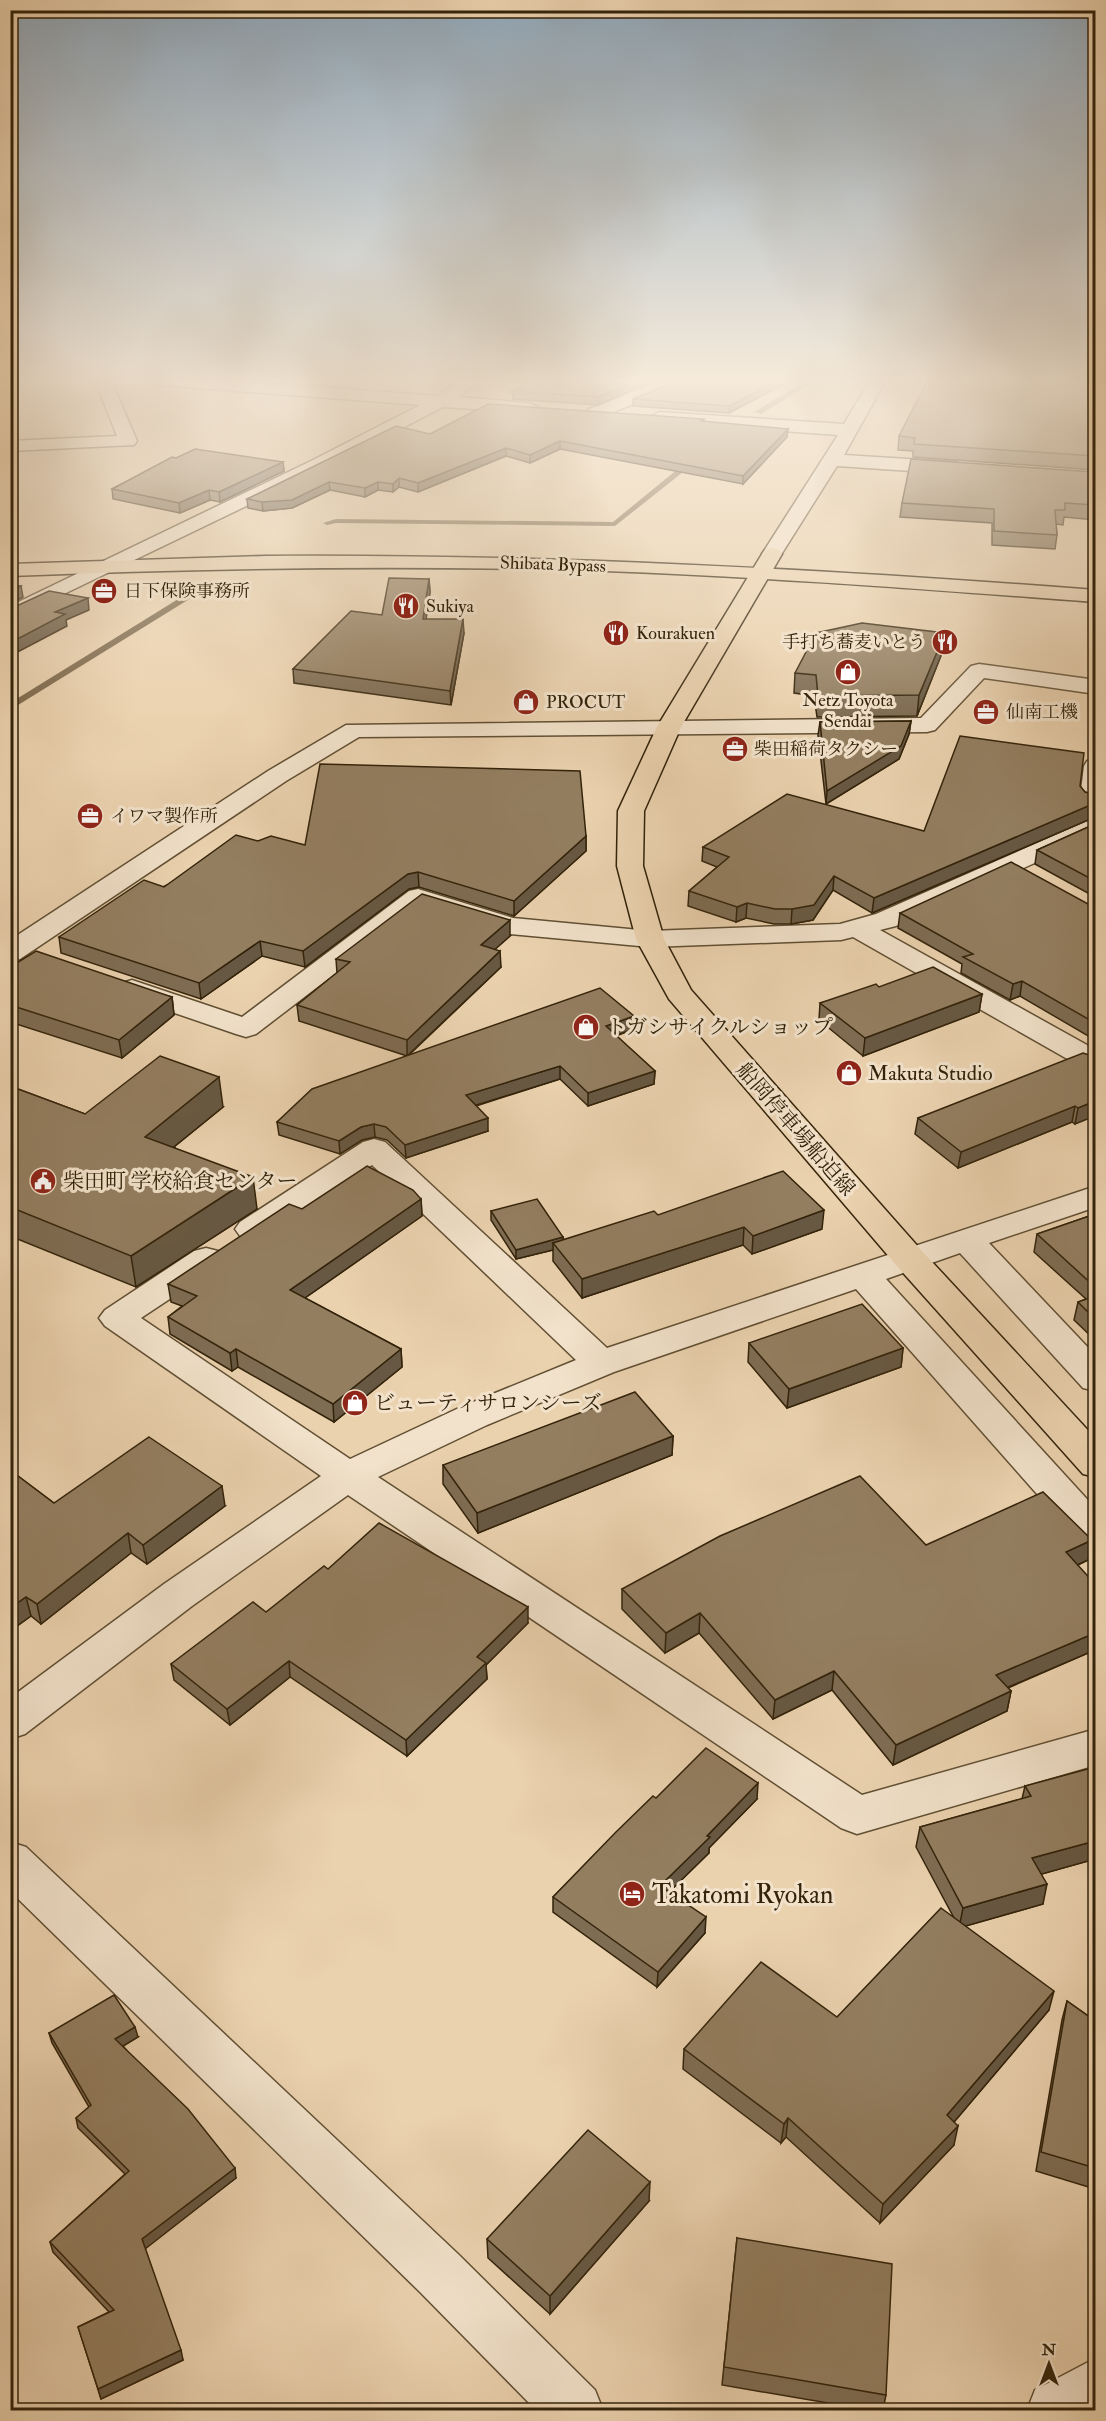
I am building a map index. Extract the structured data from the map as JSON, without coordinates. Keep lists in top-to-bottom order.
{
  "streets": {
    "main road": ["Shibata Bypass", "船岡停車場船迫線"]
  },
  "crossings": [
    ["Shibata Bypass", "船岡停車場船迫線"]
  ],
  "places": {
    "office": [
      "日下保険事務所",
      "仙南工機",
      "柴田稲荷タクシー",
      "イワマ製作所"
    ],
    "restaurant": ["Sukiya", "Kourakuen", "手打ち蕎麦いとう"],
    "shop": [
      "Netz Toyota Sendai",
      "PROCUT",
      "トガシサイクルショップ",
      "Makuta Studio",
      "ビューティサロンシーズ"
    ],
    "public building": ["柴田町 学校給食センター"],
    "hotel": ["Takatomi Ryokan"]
  },
  "north": "top"
}
